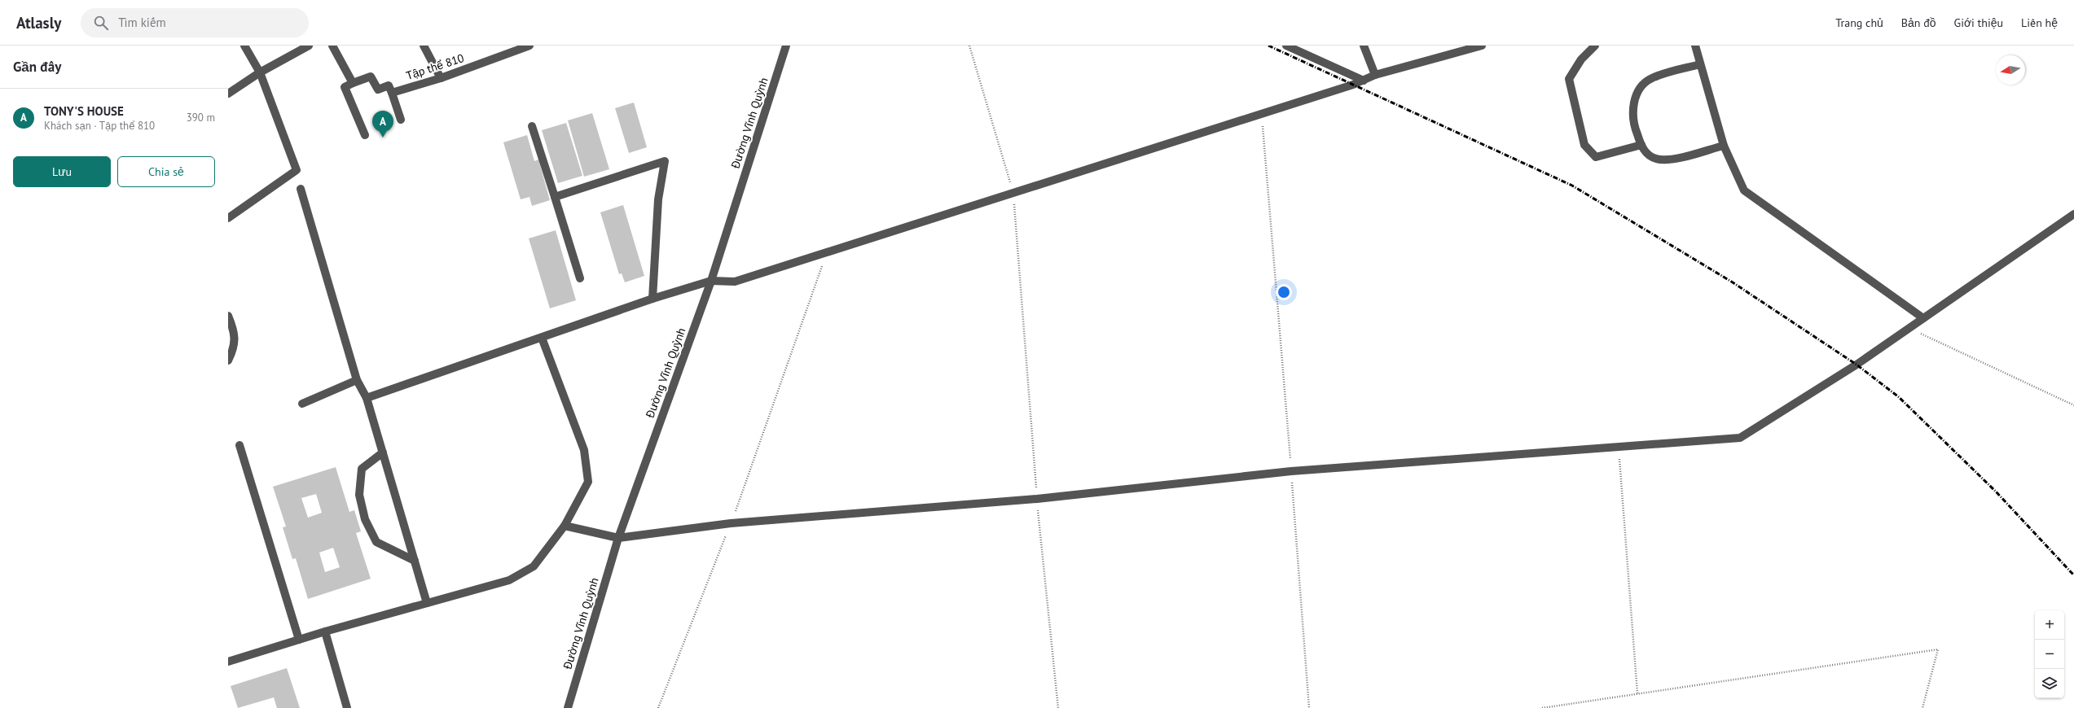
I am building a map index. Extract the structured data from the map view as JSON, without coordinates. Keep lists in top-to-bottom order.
{
  "streets": {
    "street": ["Tập thể 810", "Đường Vĩnh Quỳnh"]
  },
  "north": "left",
  "page": {
    "header": "Atlasly",
    "search": "Tìm kiếm",
    "nav": [
      "Trang chủ",
      "Bản đồ",
      "Giới thiệu",
      "Liên hệ"
    ],
    "heading": "Gần đây",
    "list": [
      {
        "mark": "A",
        "name": "TONY'S HOUSE",
        "note": "Khách sạn · Tập thể 810",
        "value": "390 m"
      }
    ],
    "pins": "A",
    "buttons": ["Lưu", "Chia sẻ"],
    "map_buttons": ["+", "−"]
  }
}
